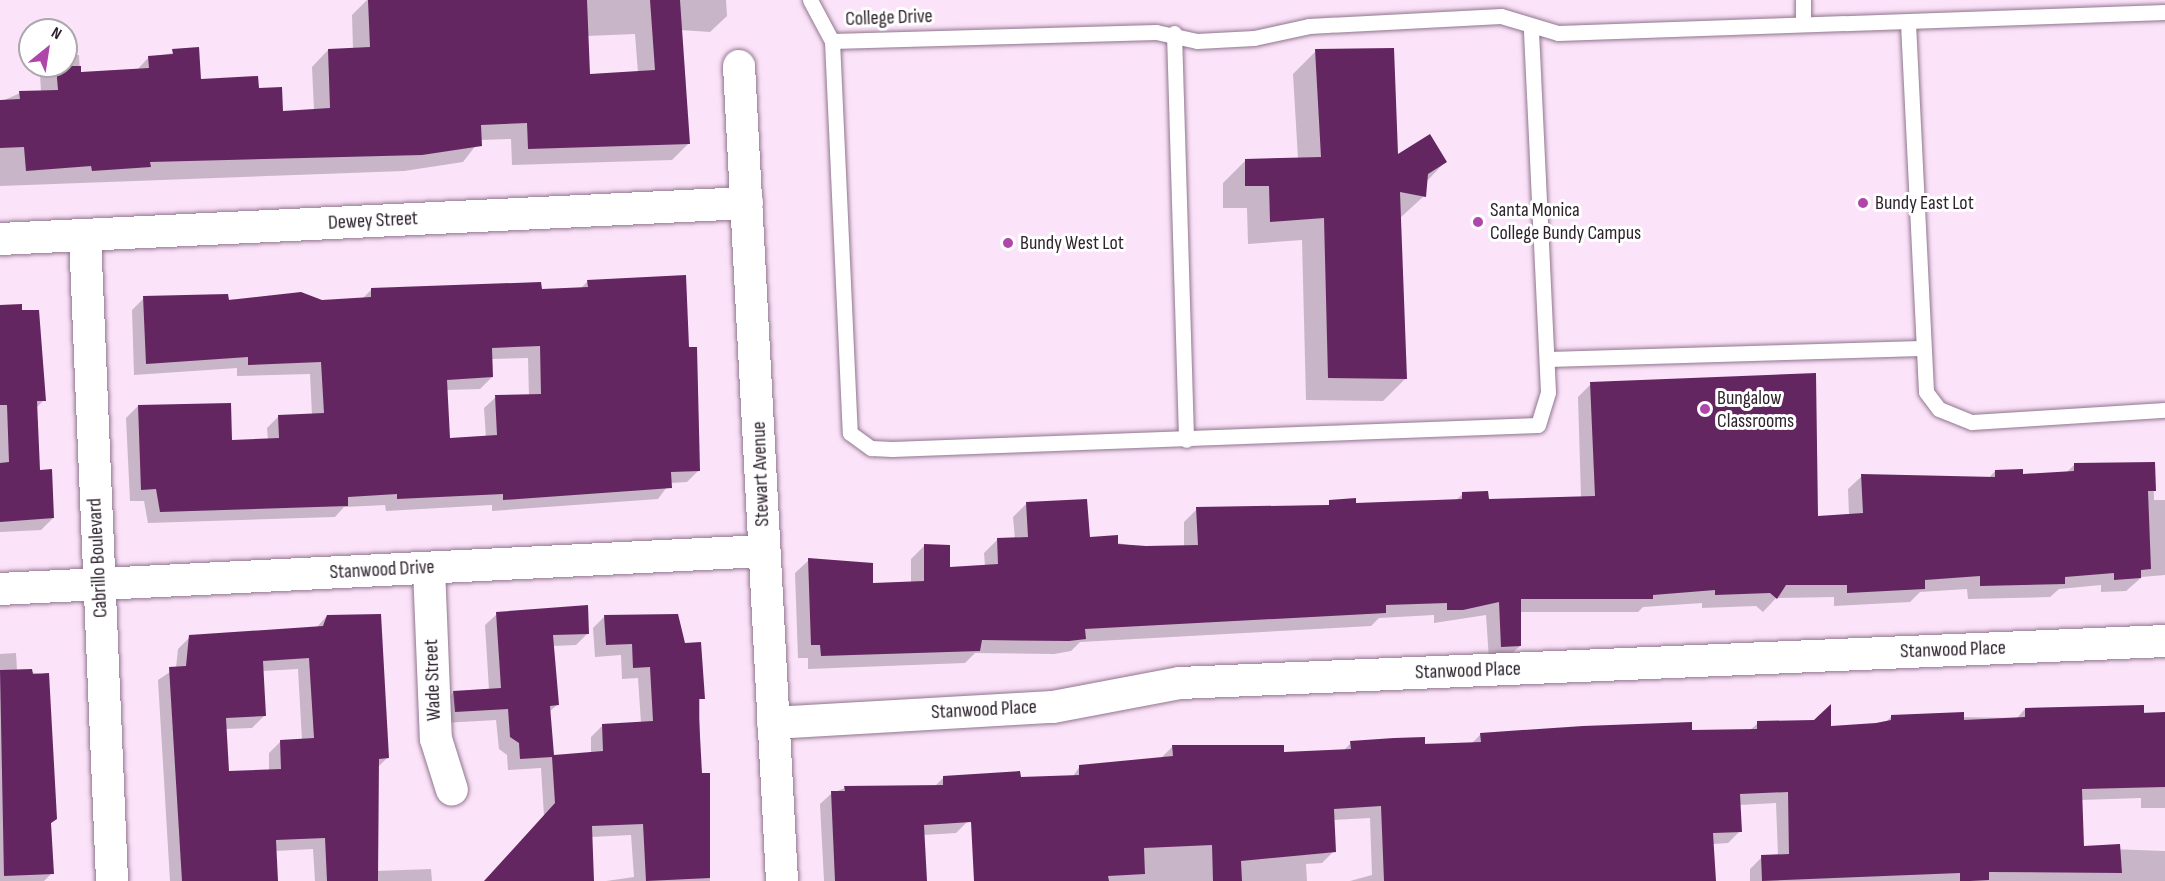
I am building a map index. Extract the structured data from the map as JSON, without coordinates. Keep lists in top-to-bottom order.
{
  "streets": {
    "street": [
      "Dewey Street",
      "Stewart Avenue",
      "Cabrillo Boulevard",
      "Stanwood Drive",
      "Stanwood Place",
      "Wade Street"
    ],
    "lane": ["College Drive"]
  },
  "crossings": [
    ["Dewey Street", "Stewart Avenue"],
    ["Dewey Street", "Cabrillo Boulevard"],
    ["Stewart Avenue", "Stanwood Drive"],
    ["Stewart Avenue", "Stanwood Place"],
    ["Cabrillo Boulevard", "Stanwood Drive"],
    ["Stanwood Drive", "Wade Street"]
  ],
  "places": [
    "Bundy East Lot",
    "Santa Monica College Bundy Campus",
    "Bundy West Lot",
    "Bungalow Classrooms"
  ],
  "north": "top right"
}
